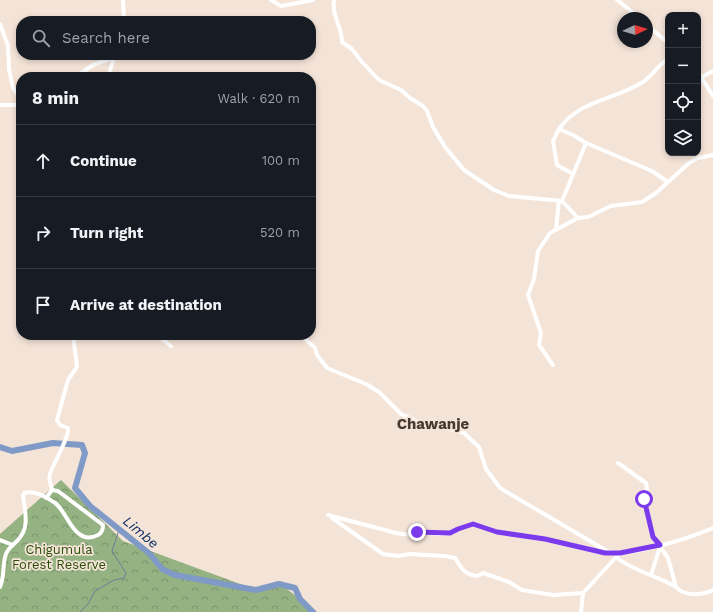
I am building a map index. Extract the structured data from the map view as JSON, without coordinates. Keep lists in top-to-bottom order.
{
  "districts": ["Chawanje"],
  "water": ["Limbe"],
  "parks": ["Chigumula Forest Reserve"],
  "north": "right",
  "page": {
    "map_buttons": ["+", "−"],
    "search": "Search here",
    "heading": ["8 min", "Walk · 620 m"],
    "list": [
      ["Continue", "100 m"],
      ["Turn right", "520 m"],
      "Arrive at destination"
    ]
  }
}
